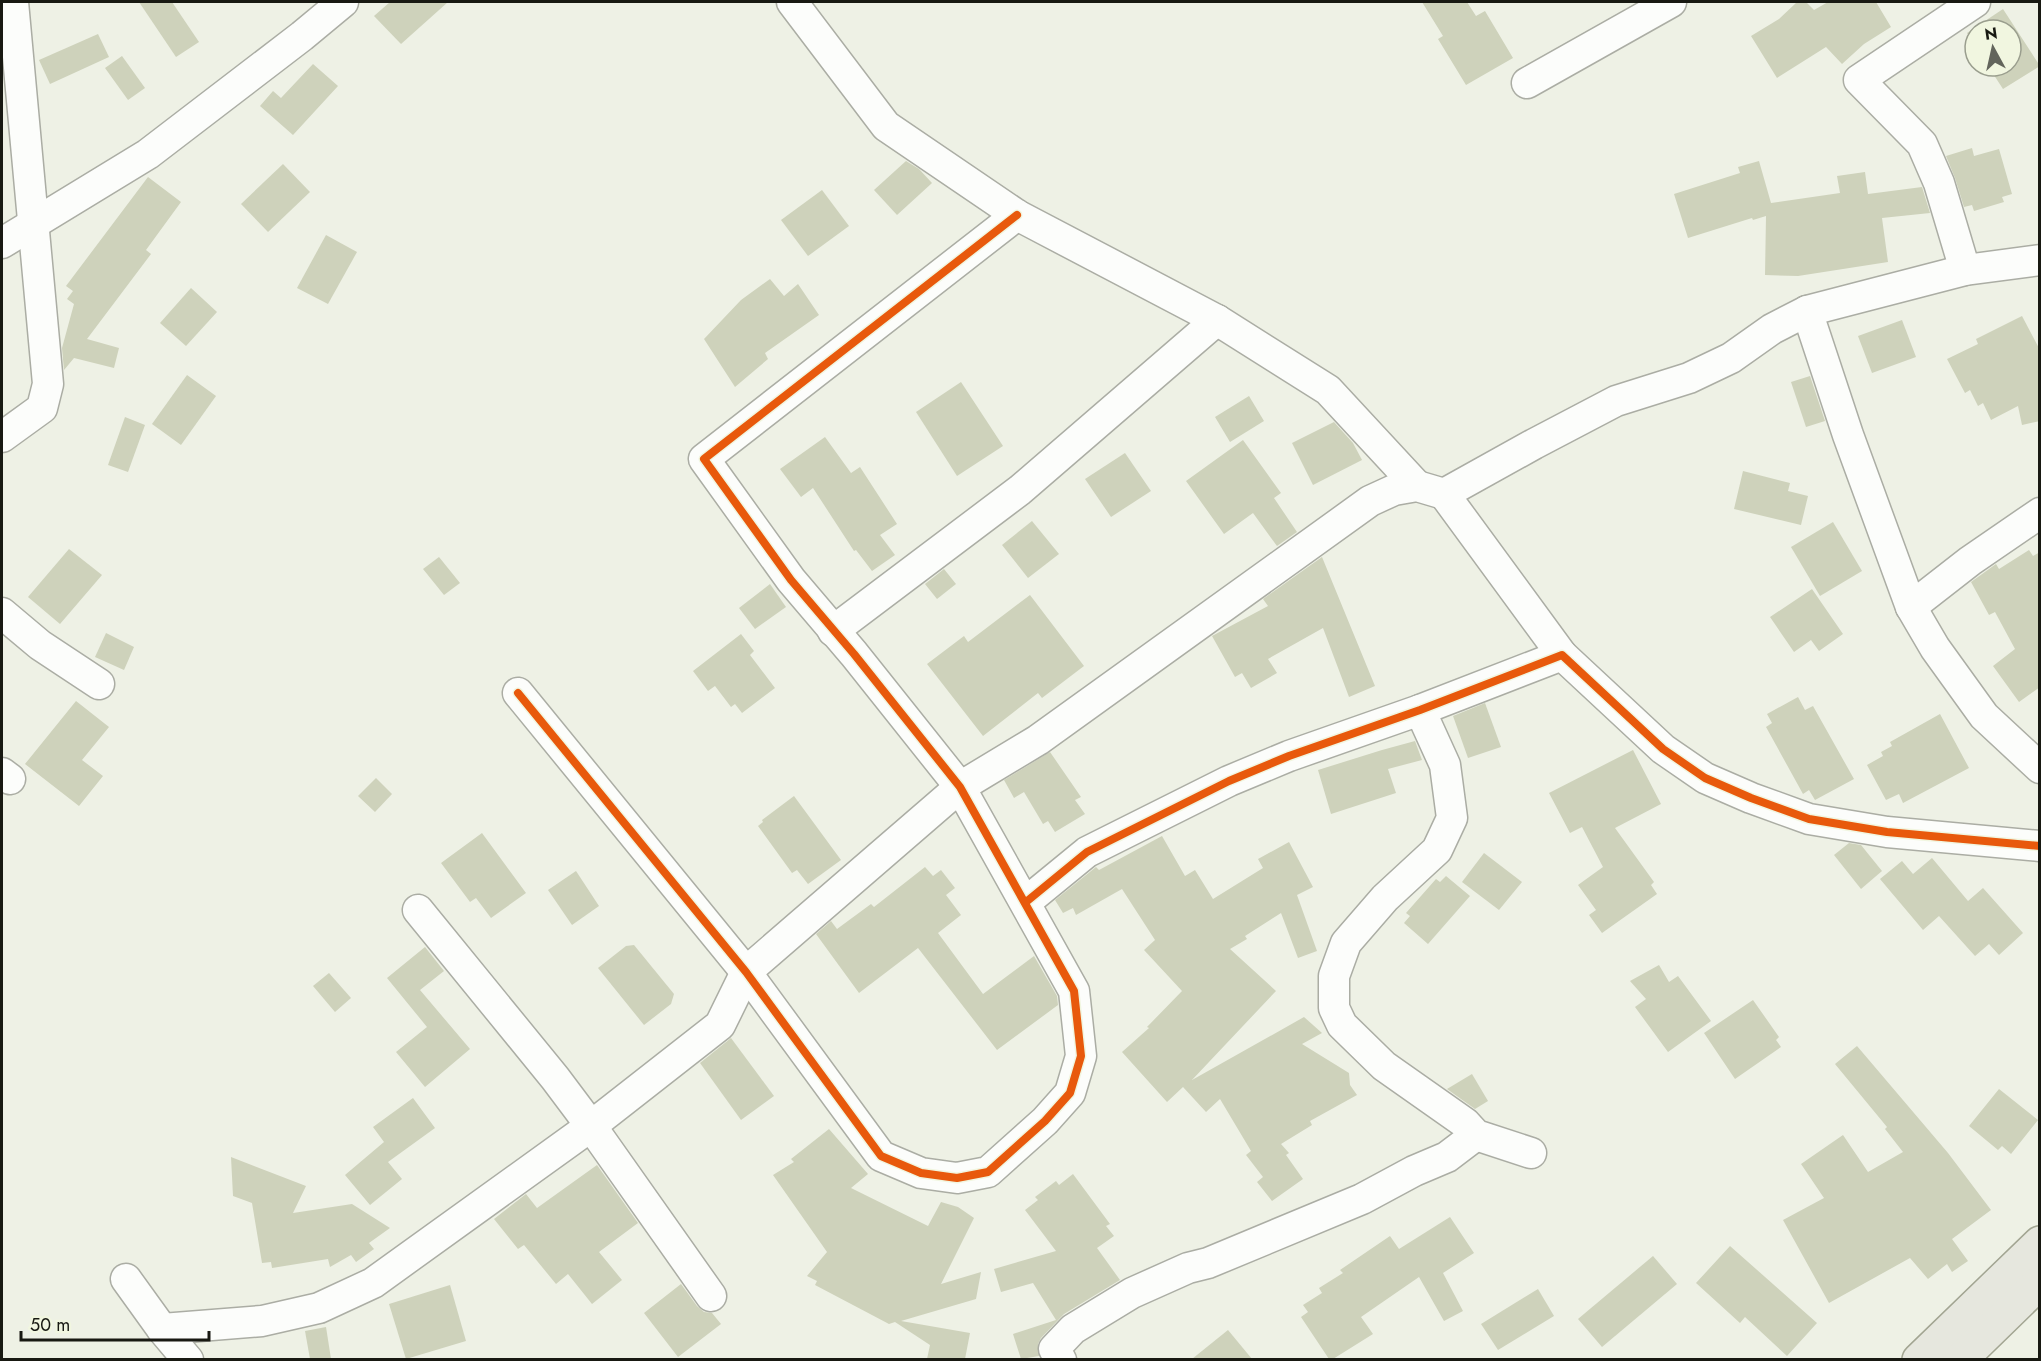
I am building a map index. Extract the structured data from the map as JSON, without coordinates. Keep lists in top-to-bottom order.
{
  "scale_bar": "50 m",
  "north": "top"
}
